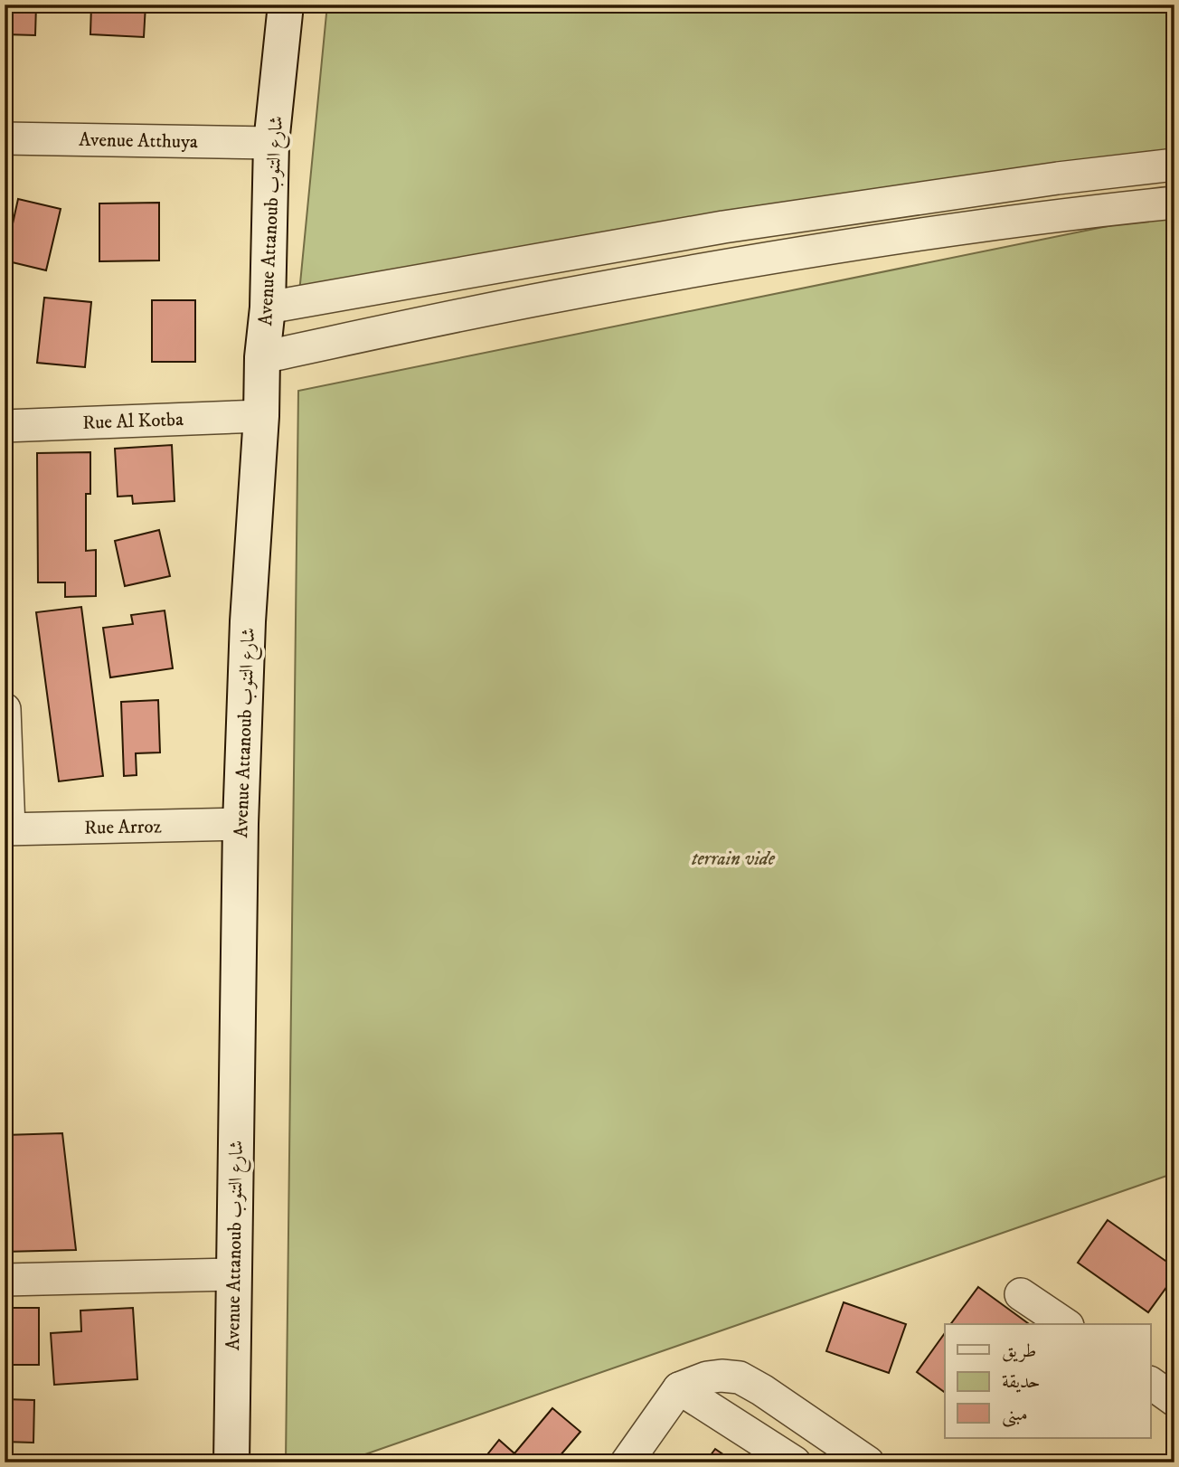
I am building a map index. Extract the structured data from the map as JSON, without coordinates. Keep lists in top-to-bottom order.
{
  "streets": {
    "street": [
      "Avenue Atthuya",
      "Avenue Attanoub شارع التنوب",
      "Rue Al Kotba",
      "Rue Arroz"
    ]
  },
  "crossings": [
    ["Avenue Atthuya", "Avenue Attanoub شارع التنوب"],
    ["Avenue Attanoub شارع التنوب", "Rue Al Kotba"],
    ["Avenue Attanoub شارع التنوب", "Rue Arroz"]
  ],
  "parks": ["terrain vide"],
  "legend": ["طريق", "حديقة", "مبنى"]
}
